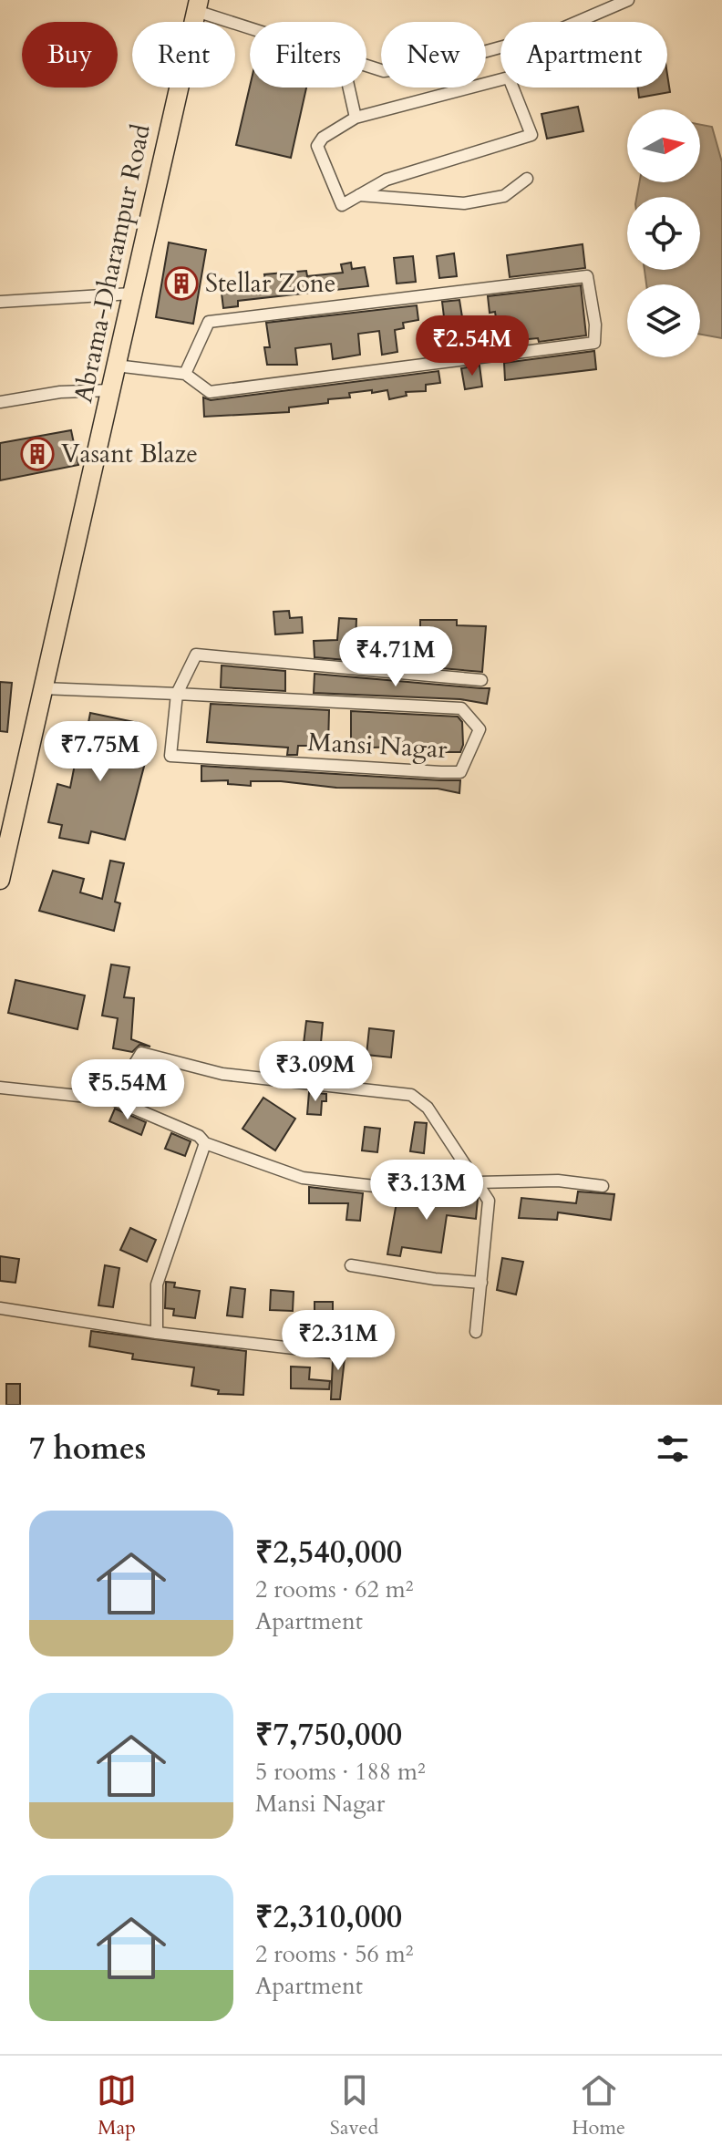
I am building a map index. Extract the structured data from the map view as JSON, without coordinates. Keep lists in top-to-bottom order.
{
  "streets": {
    "main road": ["Abrama-Dharampur Road"],
    "street": ["Mansi Nagar"]
  },
  "crossings": [
    ["Abrama-Dharampur Road", "Mansi Nagar"]
  ],
  "places": {
    "building": ["Stellar Zone", "Vasant Blaze"]
  },
  "north": "right",
  "page": {
    "chip": [
      "Buy",
      "Rent",
      "Filters",
      "New",
      "Apartment"
    ],
    "price": [
      "₹2.54M",
      "₹4.71M",
      "₹7.75M",
      "₹3.09M",
      "₹5.54M",
      "₹3.13M",
      "₹2.31M"
    ],
    "heading": "7 homes",
    "list": [
      {
        "name": "₹2,540,000",
        "note": "2 rooms · 62 m² · Apartment"
      },
      {
        "name": "₹7,750,000",
        "note": "5 rooms · 188 m² · Mansi Nagar"
      },
      {
        "name": "₹2,310,000",
        "note": "2 rooms · 56 m² · Apartment"
      }
    ],
    "tabs": ["Map", "Saved", "Home"]
  }
}
